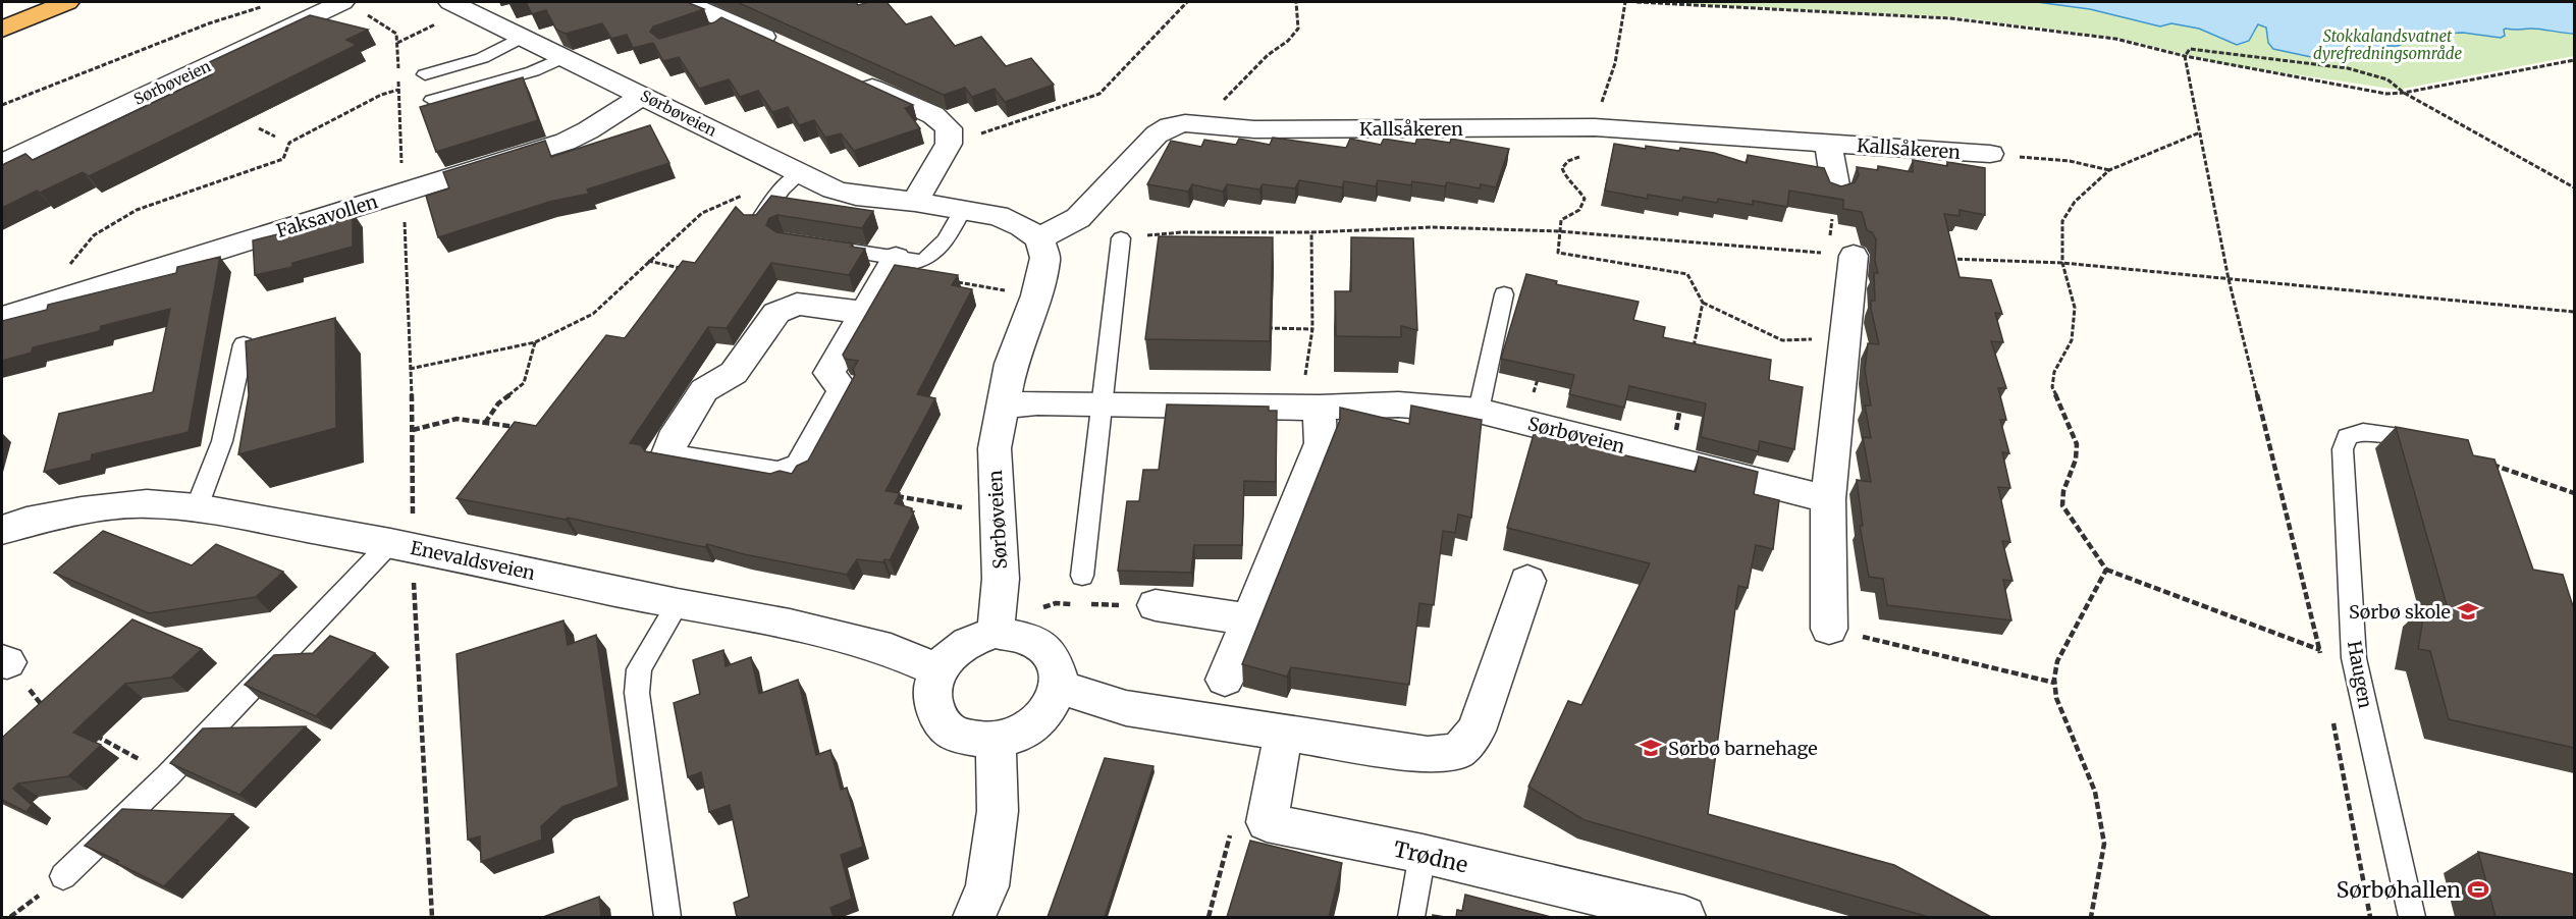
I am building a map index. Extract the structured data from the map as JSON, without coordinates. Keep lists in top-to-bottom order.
{
  "streets": {
    "street": [
      "Sørbøveien",
      "Kallsåkeren",
      "Faksavollen",
      "Enevaldsveien",
      "Trødne"
    ],
    "lane": ["Haugen"]
  },
  "crossings": [
    ["Sørbøveien", "Kallsåkeren"],
    ["Sørbøveien", "Faksavollen"],
    ["Sørbøveien", "Enevaldsveien"]
  ],
  "parks": ["Stokkalandsvatnet dyrefredningsområde"],
  "places": {
    "school or university": ["Sørbø skole", "Sørbø barnehage"],
    "sports": ["Sørbøhallen"]
  }
}
